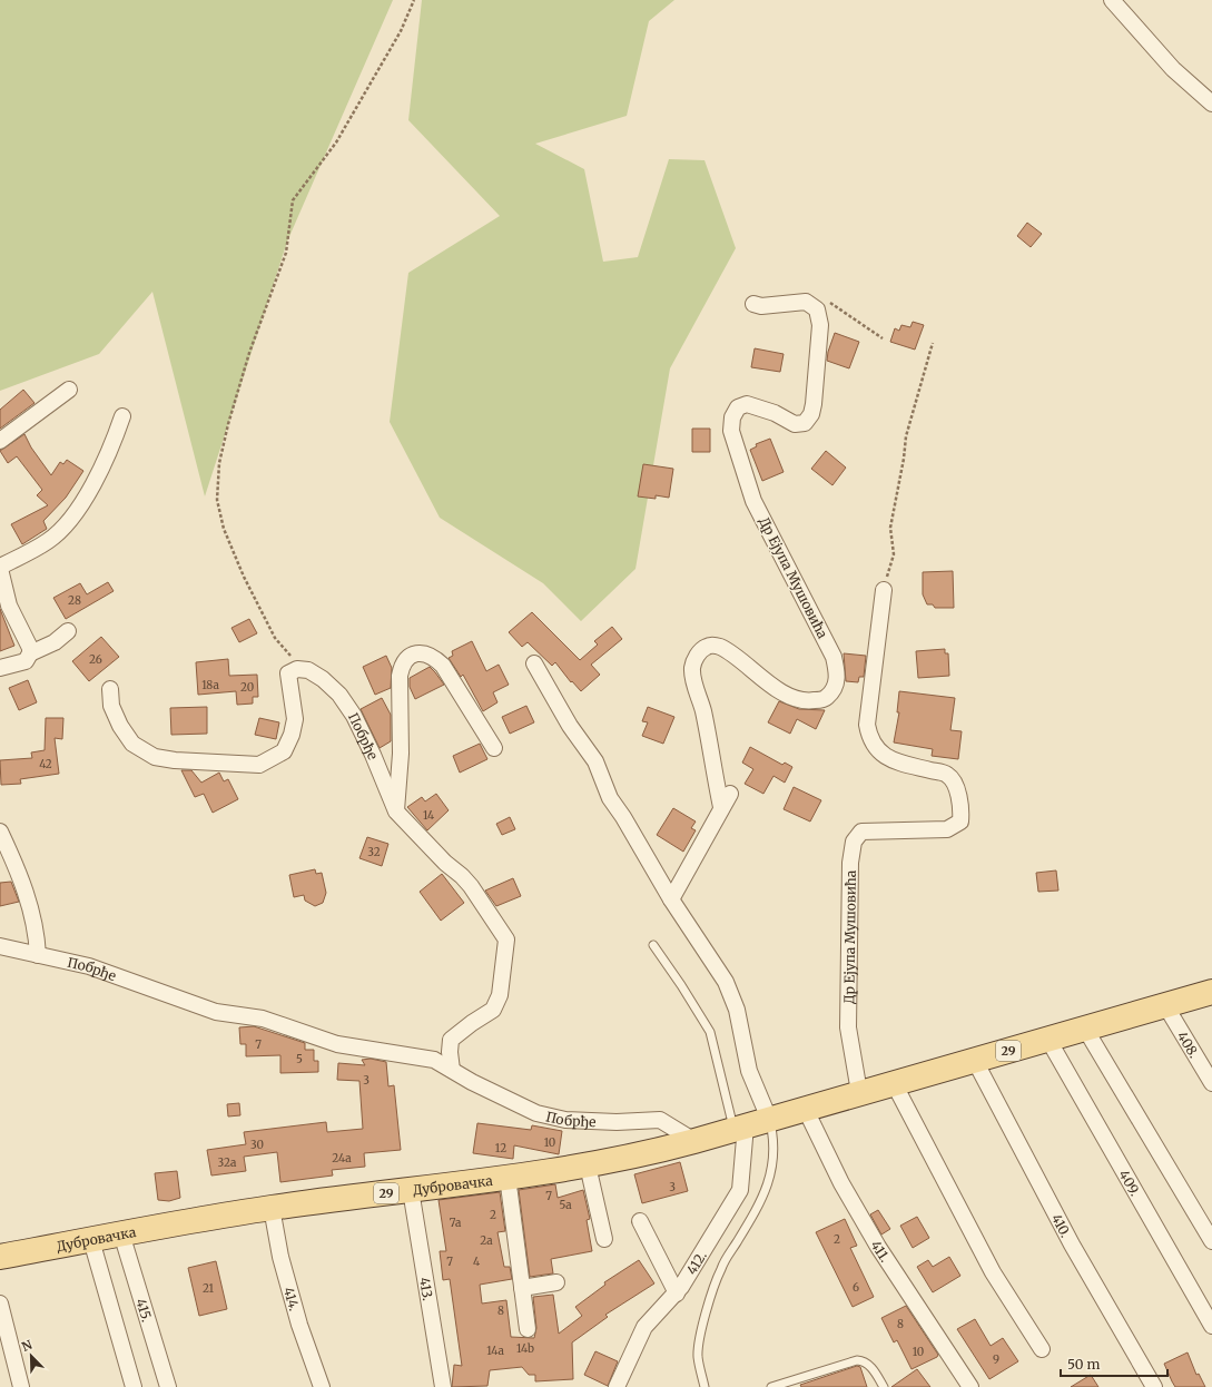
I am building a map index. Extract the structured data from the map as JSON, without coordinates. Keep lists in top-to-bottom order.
{
  "streets": {
    "main road": ["29", "Дубровачка"],
    "street": [
      "Др Ејупа Мушовића",
      "Побрђе",
      "408.",
      "409.",
      "410.",
      "411.",
      "412.",
      "413.",
      "414.",
      "415."
    ]
  },
  "crossings": [
    ["Др Ејупа Мушовића", "29"],
    ["Побрђе", "Дубровачка"],
    ["408.", "29"],
    ["29", "409."],
    ["29", "Дубровачка"],
    ["29", "410."],
    ["29", "411."],
    ["Дубровачка", "412."],
    ["Дубровачка", "413."],
    ["Дубровачка", "414."],
    ["Дубровачка", "415."]
  ],
  "house_numbers": [
    "28",
    "26",
    "18a",
    "20",
    "42",
    "14",
    "32",
    "7",
    "5",
    "3",
    "10",
    "30",
    "12",
    "24a",
    "32a",
    "3",
    "7",
    "5a",
    "2",
    "7a",
    "2",
    "2a",
    "7",
    "4",
    "6",
    "21",
    "8",
    "8",
    "14b",
    "14a",
    "10",
    "9"
  ],
  "scale_bar": "50 m",
  "north": "top left"
}
